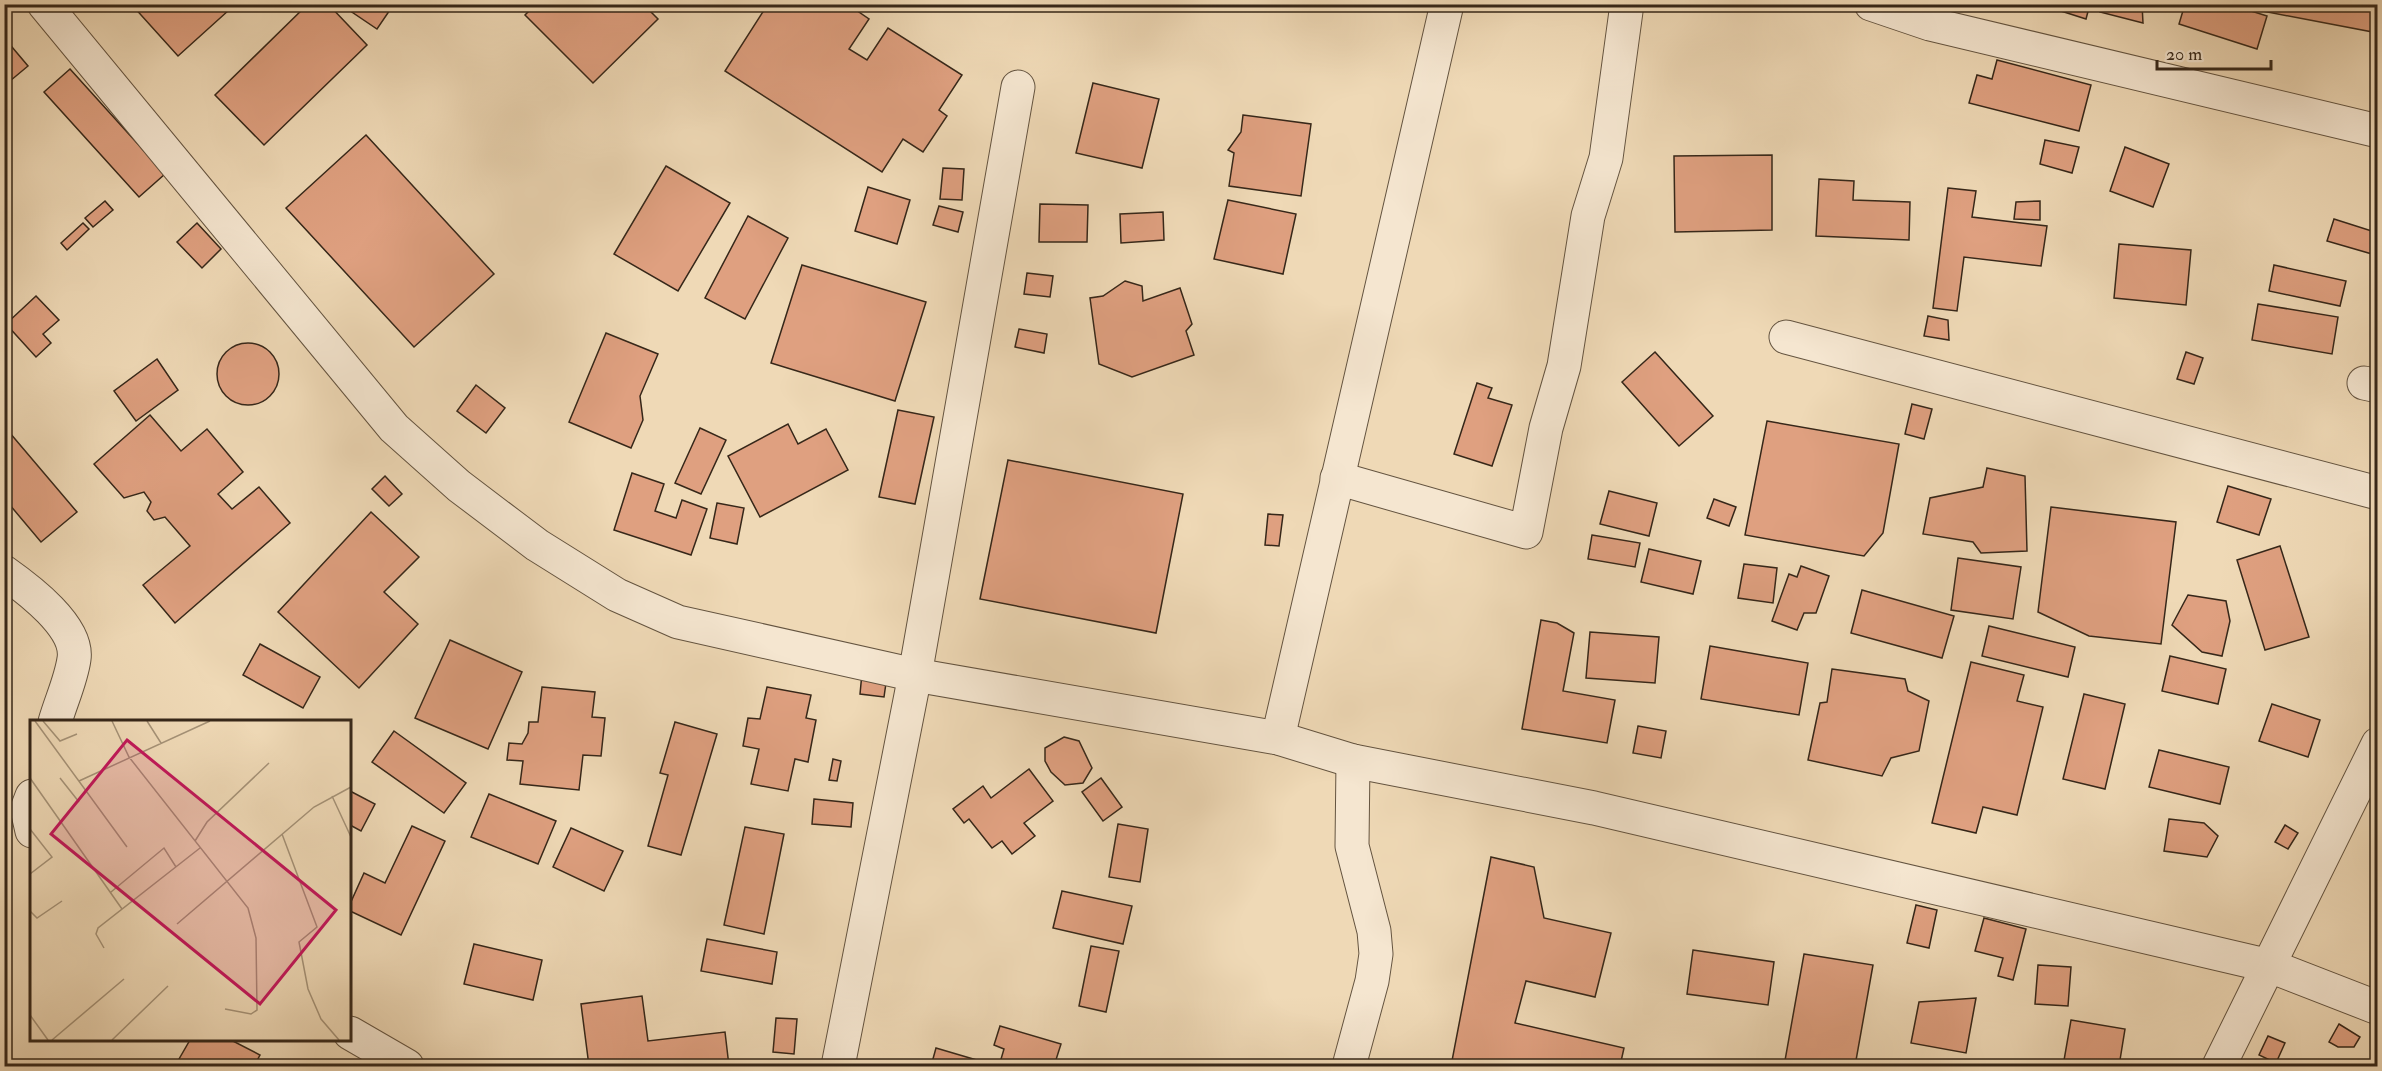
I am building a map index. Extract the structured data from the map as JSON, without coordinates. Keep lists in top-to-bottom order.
{
  "scale_bar": "20 m"
}
